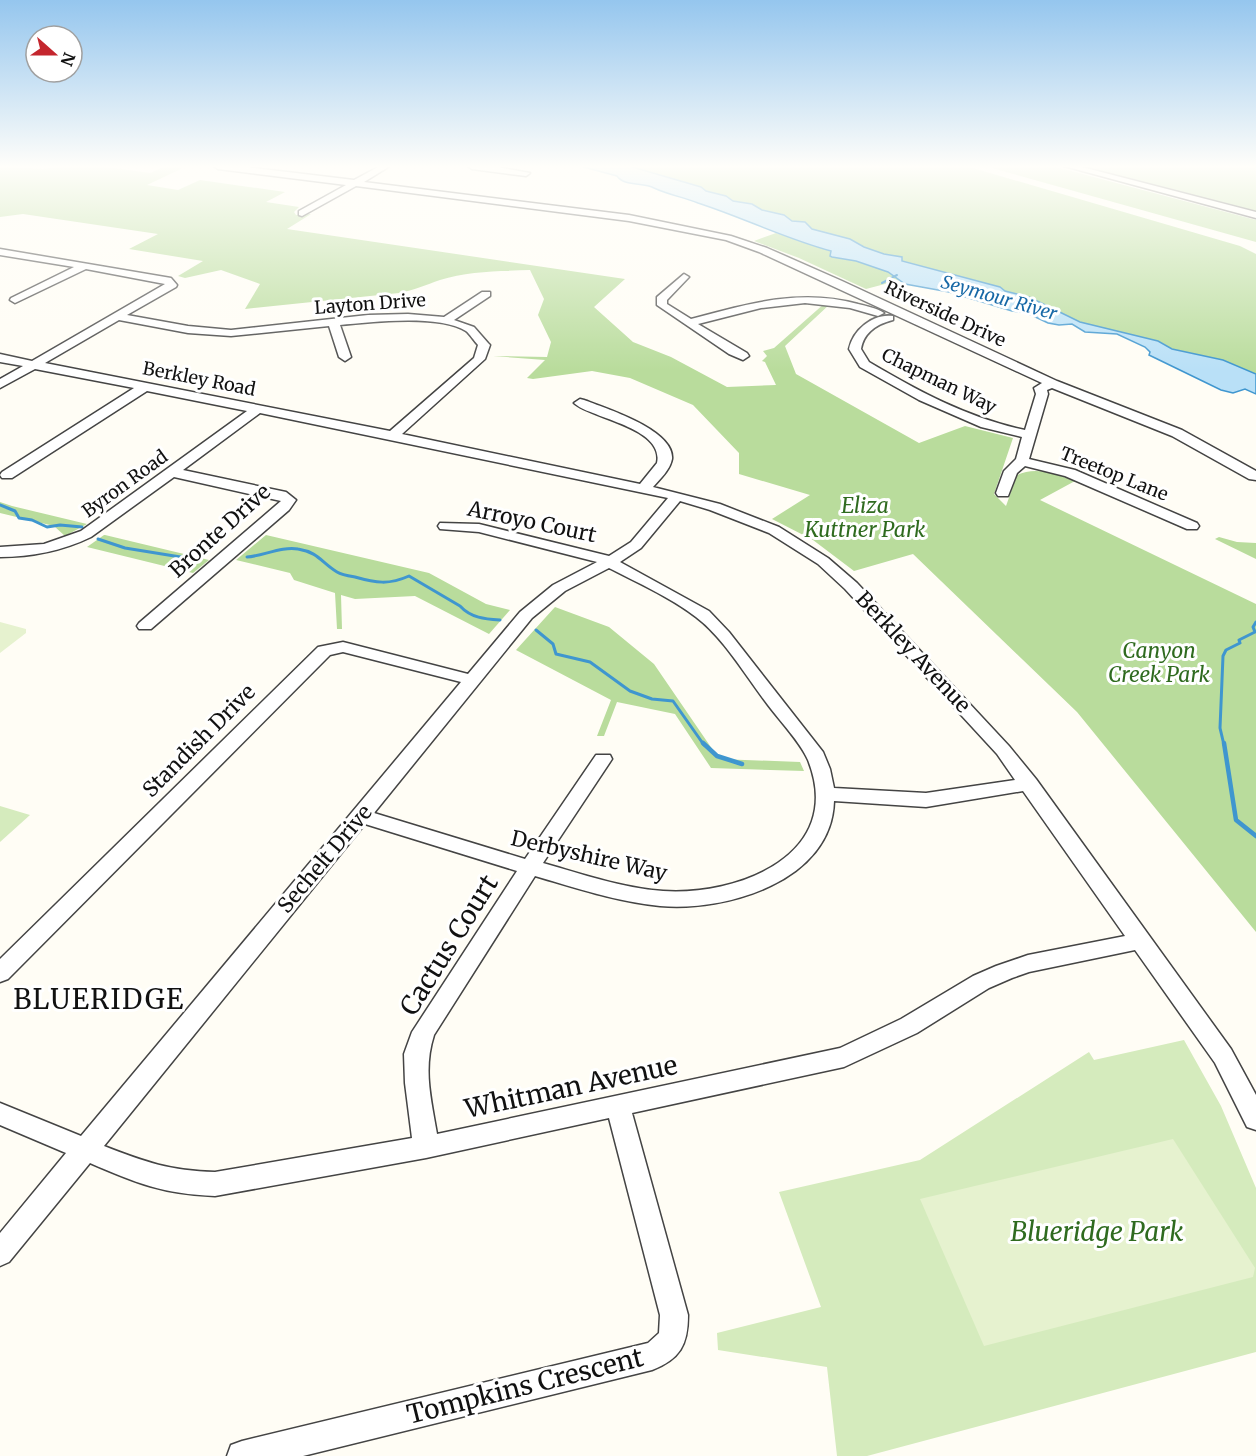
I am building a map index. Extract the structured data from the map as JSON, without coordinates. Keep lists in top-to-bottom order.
{
  "streets": {
    "street": [
      "Layton Drive",
      "Riverside Drive",
      "Berkley Road",
      "Chapman Way",
      "Treetop Lane",
      "Byron Road",
      "Arroyo Court",
      "Bronte Drive",
      "Berkley Avenue",
      "Standish Drive",
      "Derbyshire Way",
      "Sechelt Drive",
      "Cactus Court",
      "Whitman Avenue",
      "Tompkins Crescent"
    ]
  },
  "crossings": [
    ["Layton Drive", "Berkley Road"],
    ["Layton Drive", "Berkley Avenue"],
    ["Riverside Drive", "Chapman Way"],
    ["Berkley Road", "Byron Road"],
    ["Berkley Road", "Berkley Avenue"],
    ["Byron Road", "Bronte Drive"],
    ["Arroyo Court", "Derbyshire Way"],
    ["Arroyo Court", "Sechelt Drive"],
    ["Berkley Avenue", "Sechelt Drive"],
    ["Berkley Avenue", "Whitman Avenue"],
    ["Standish Drive", "Sechelt Drive"],
    ["Derbyshire Way", "Sechelt Drive"],
    ["Derbyshire Way", "Cactus Court"],
    ["Sechelt Drive", "Whitman Avenue"],
    ["Cactus Court", "Whitman Avenue"],
    ["Whitman Avenue", "Tompkins Crescent"]
  ],
  "districts": ["BLUERIDGE"],
  "water": ["Seymour River"],
  "parks": ["Eliza Kuttner Park", "Canyon Creek Park", "Blueridge Park"],
  "north": "right"
}
